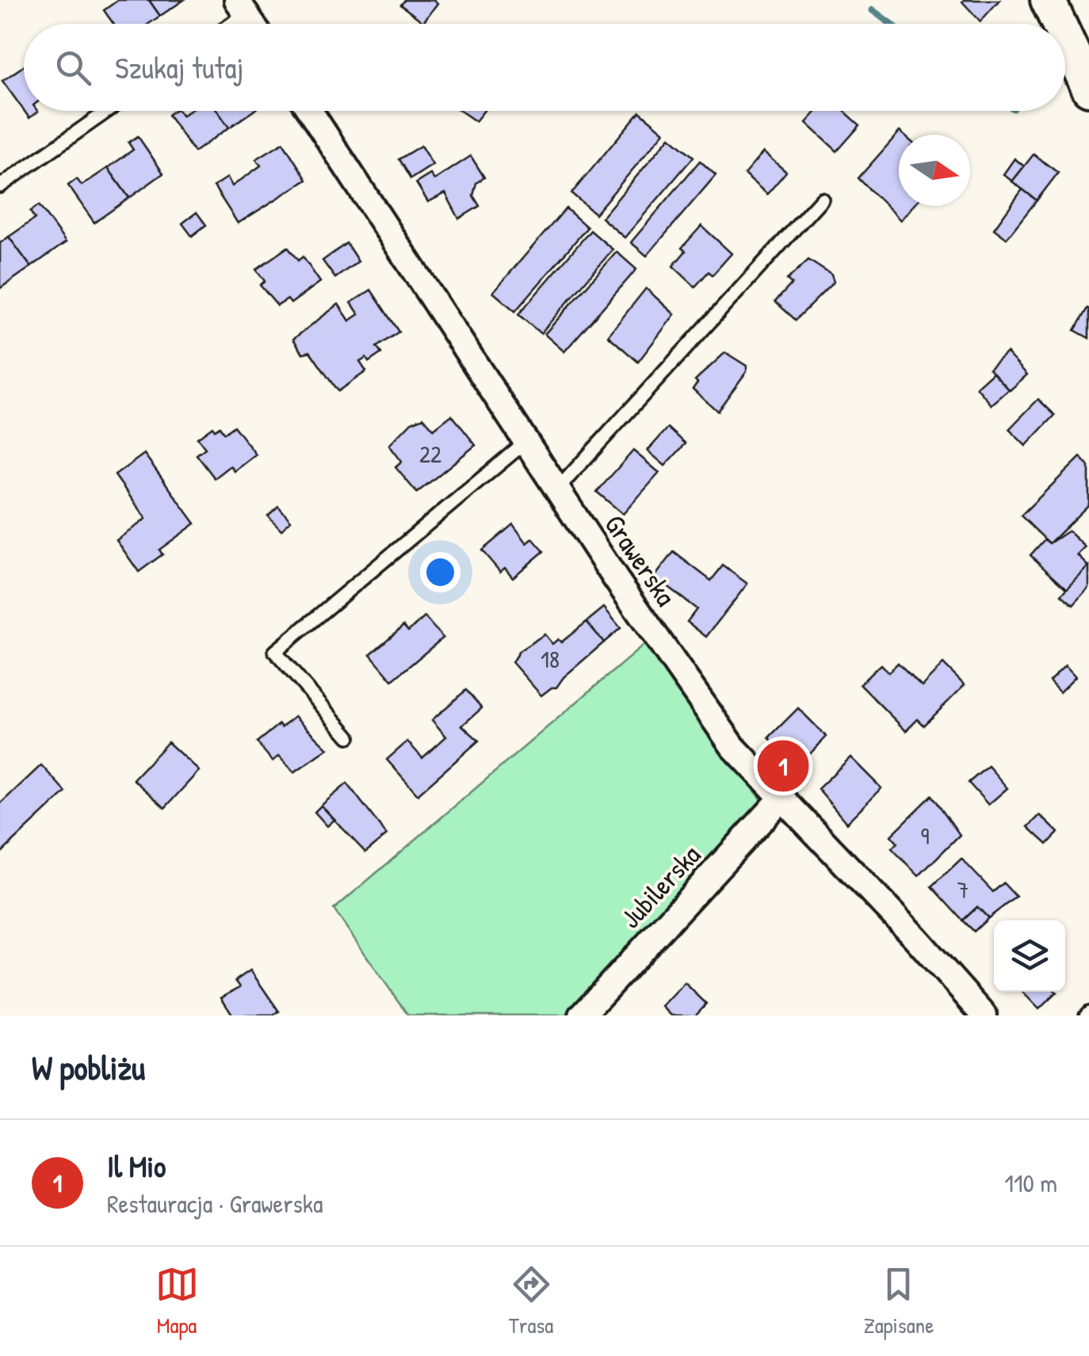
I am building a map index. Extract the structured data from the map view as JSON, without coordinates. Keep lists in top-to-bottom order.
{
  "streets": {
    "street": ["Grawerska", "Jubilerska"]
  },
  "crossings": [
    ["Grawerska", "Jubilerska"]
  ],
  "house_numbers": [
    "22",
    "18",
    "9",
    "7"
  ],
  "north": "right",
  "page": {
    "search": "Szukaj tutaj",
    "pins": "1",
    "heading": "W pobliżu",
    "list": [
      {
        "mark": "1",
        "name": "Il Mio",
        "note": "Restauracja · Grawerska",
        "value": "110 m"
      }
    ],
    "nav": ["Mapa", "Trasa", "Zapisane"]
  }
}
